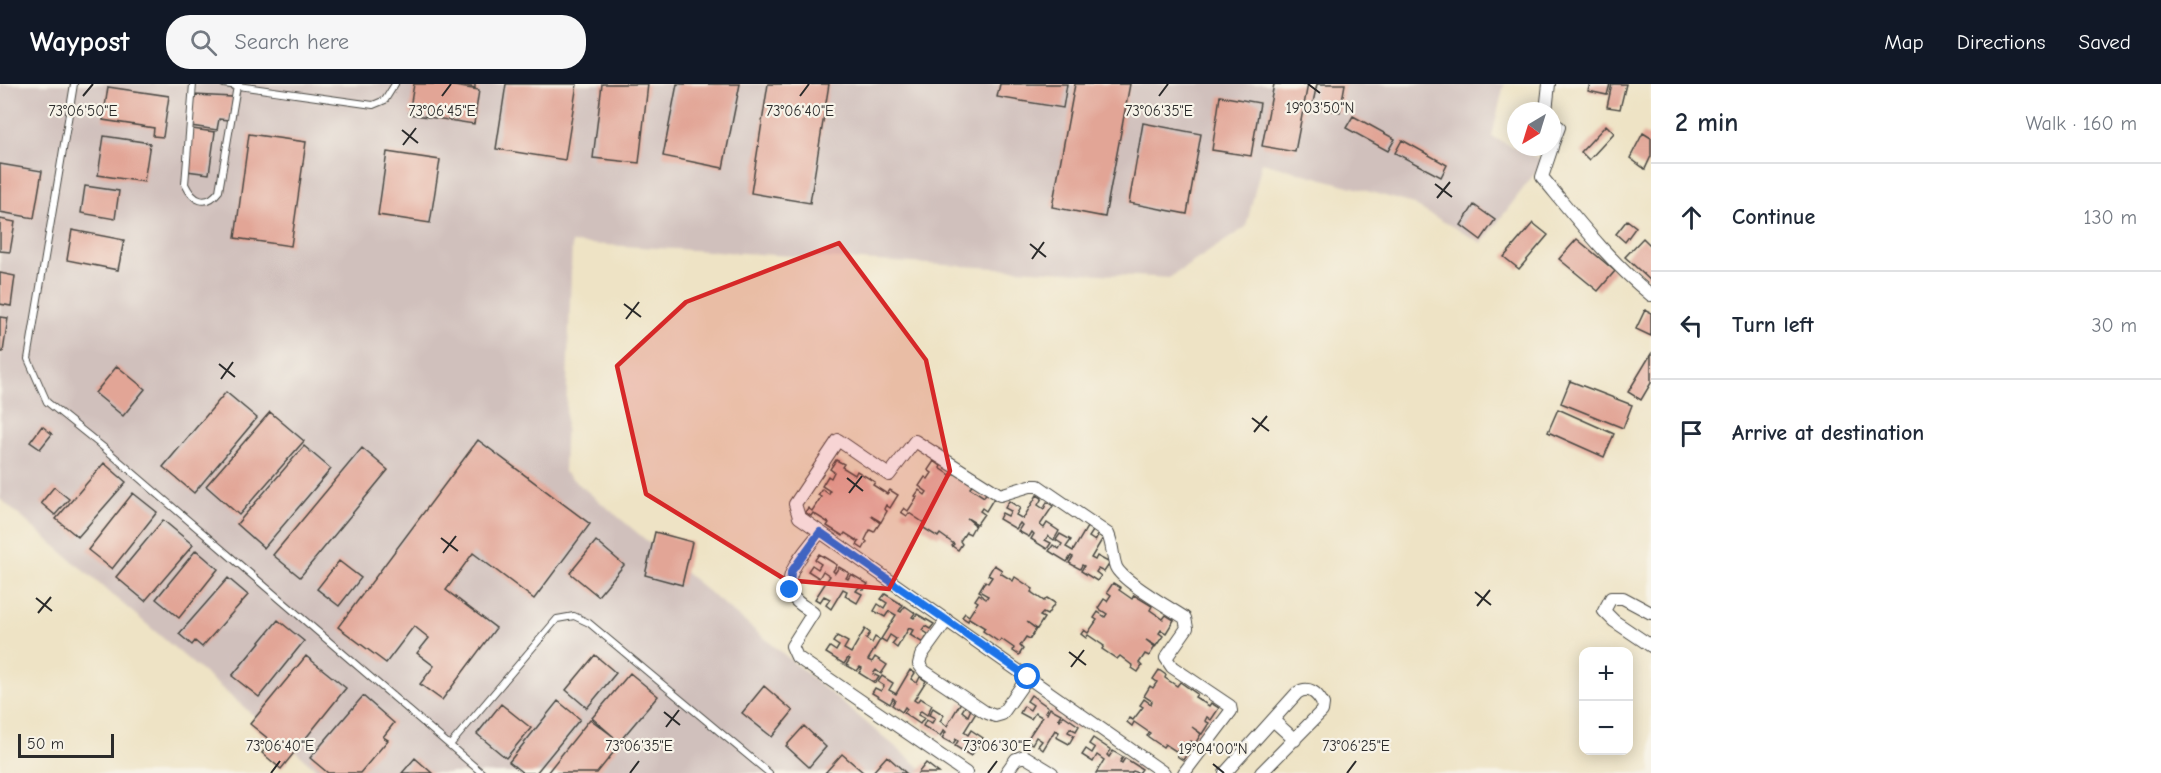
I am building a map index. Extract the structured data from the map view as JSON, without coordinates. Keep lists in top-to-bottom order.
{
  "scale_bar": "50 m",
  "north": "bottom left",
  "page": {
    "header": "Waypost",
    "search": "Search here",
    "nav": ["Map", "Directions", "Saved"],
    "heading": ["2 min", "Walk · 160 m"],
    "list": [
      ["Continue", "130 m"],
      ["Turn left", "30 m"],
      "Arrive at destination"
    ],
    "map_buttons": ["+", "−"],
    "scale": "50 m"
  },
  "coordinates": [
    "19°03'50\"N",
    "73°06'40\"E",
    "73°06'50\"E",
    "73°06'45\"E",
    "73°06'35\"E",
    "73°06'30\"E",
    "73°06'25\"E",
    "19°04'00\"N"
  ]
}
